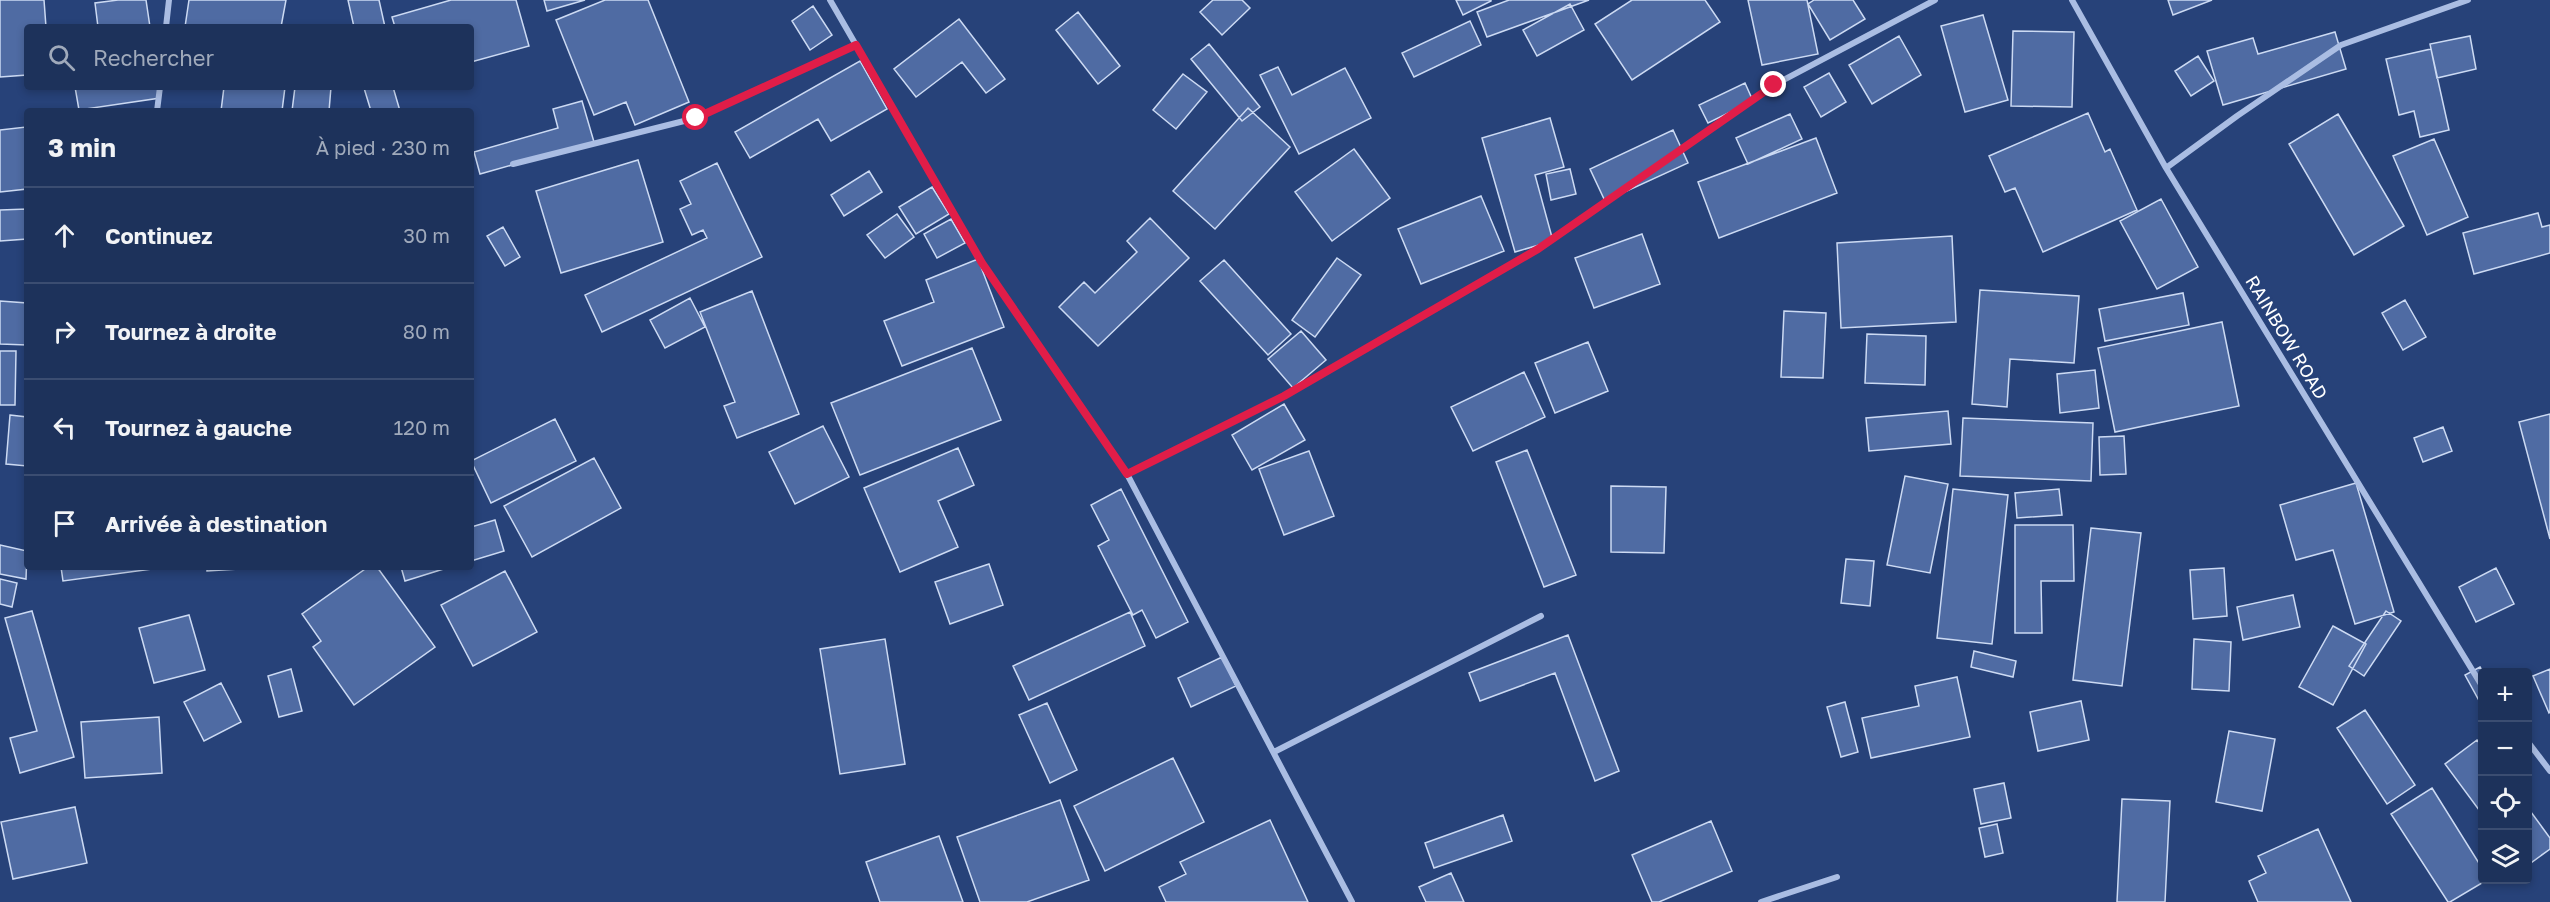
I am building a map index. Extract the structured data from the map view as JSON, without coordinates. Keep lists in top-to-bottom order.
{
  "streets": {
    "street": ["RAINBOW ROAD"]
  },
  "page": {
    "search": "Rechercher",
    "heading": ["3 min", "À pied · 230 m"],
    "list": [
      ["Continuez", "30 m"],
      ["Tournez à droite", "80 m"],
      ["Tournez à gauche", "120 m"],
      "Arrivée à destination"
    ],
    "map_buttons": ["+", "−"]
  }
}
